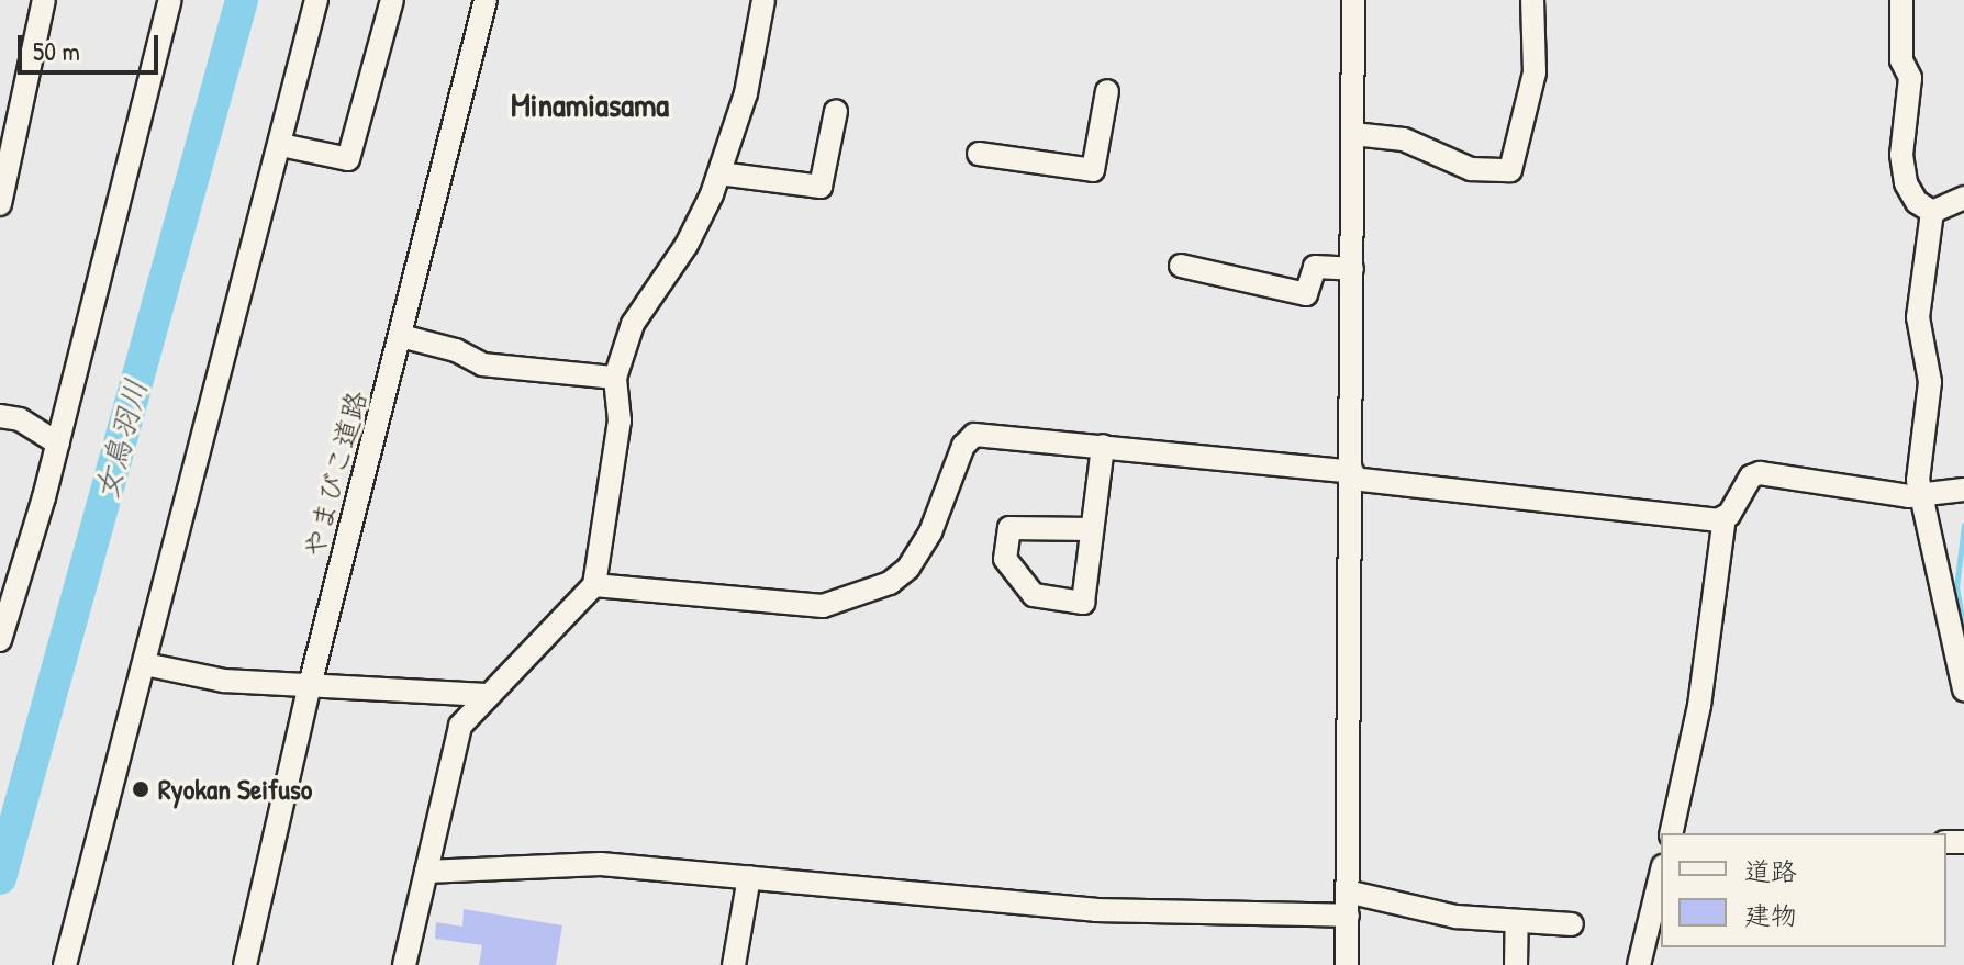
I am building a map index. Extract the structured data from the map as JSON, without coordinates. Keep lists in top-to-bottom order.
{
  "streets": {
    "street": ["やまびこ道路"]
  },
  "districts": ["Minamiasama"],
  "water": ["女鳥羽川"],
  "places": ["Ryokan Seifuso"],
  "legend": ["道路", "建物"],
  "scale_bar": "50 m"
}
